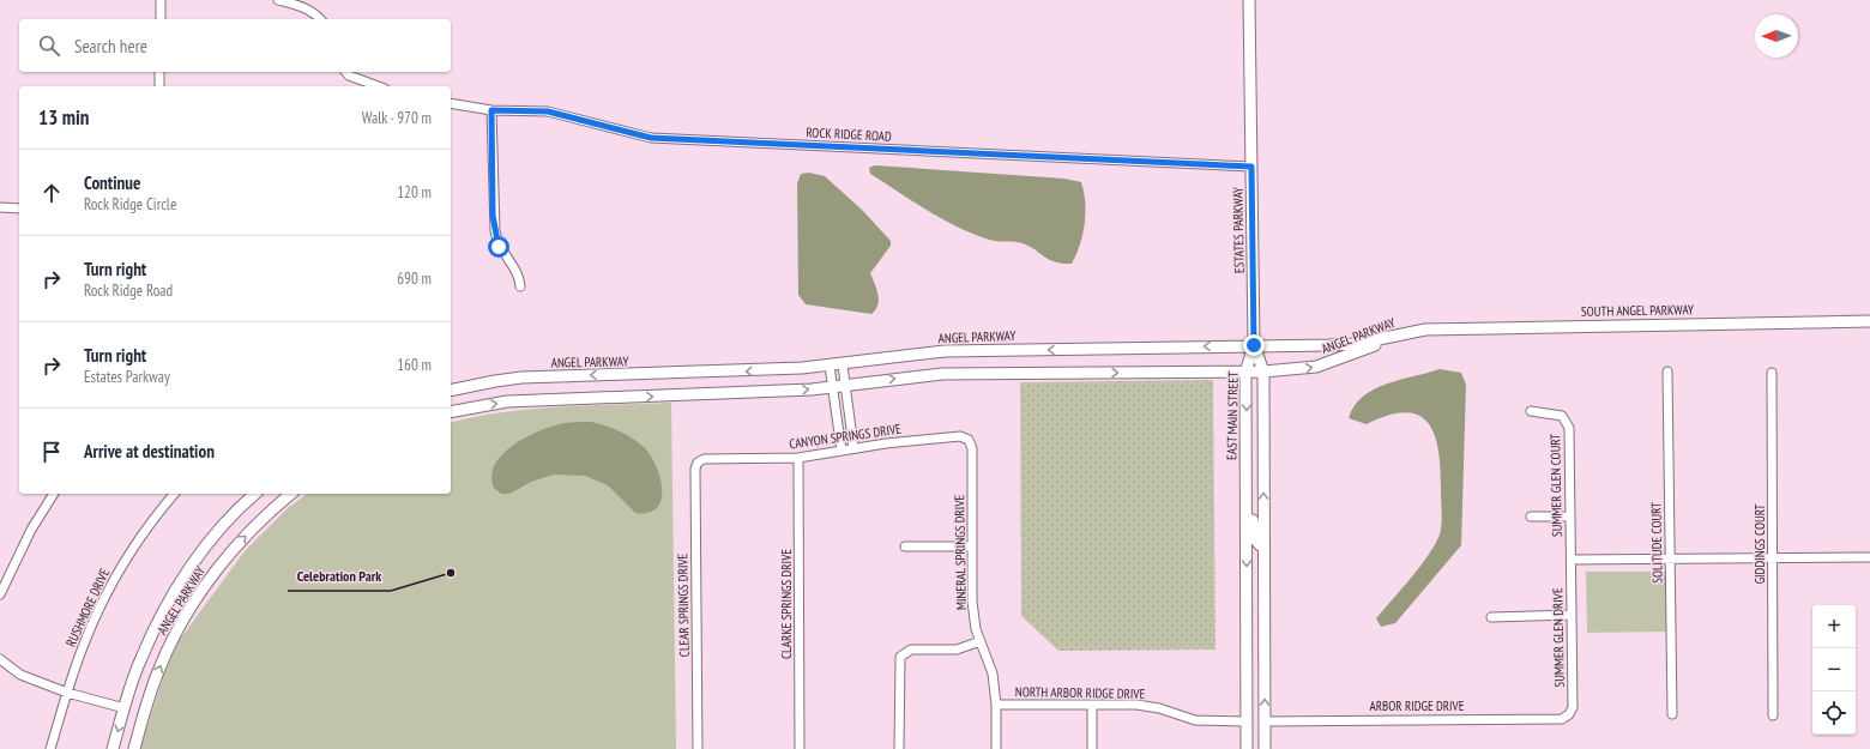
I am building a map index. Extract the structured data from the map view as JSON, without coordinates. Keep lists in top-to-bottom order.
{
  "streets": {
    "main road": [
      "ESTATES PARKWAY",
      "SOUTH ANGEL PARKWAY",
      "ANGEL PARKWAY",
      "EAST MAIN STREET"
    ],
    "street": [
      "ROCK RIDGE ROAD",
      "CANYON SPRINGS DRIVE",
      "SUMMER GLEN COURT",
      "SOLITUDE COURT",
      "GIDDINGS COURT",
      "MINERAL SPRINGS DRIVE",
      "CLARKE SPRINGS DRIVE",
      "CLEAR SPRINGS DRIVE",
      "RUSHMORE DRIVE",
      "SUMMER GLEN DRIVE",
      "NORTH ARBOR RIDGE DRIVE",
      "ARBOR RIDGE DRIVE"
    ]
  },
  "crossings": [
    ["ROCK RIDGE ROAD", "ESTATES PARKWAY"],
    ["ESTATES PARKWAY", "ANGEL PARKWAY"],
    ["ESTATES PARKWAY", "EAST MAIN STREET"],
    ["SOUTH ANGEL PARKWAY", "ANGEL PARKWAY"],
    ["ANGEL PARKWAY", "EAST MAIN STREET"],
    ["EAST MAIN STREET", "NORTH ARBOR RIDGE DRIVE"],
    ["CANYON SPRINGS DRIVE", "MINERAL SPRINGS DRIVE"],
    ["CANYON SPRINGS DRIVE", "CLARKE SPRINGS DRIVE"],
    ["CANYON SPRINGS DRIVE", "CLEAR SPRINGS DRIVE"],
    ["SUMMER GLEN COURT", "SUMMER GLEN DRIVE"],
    ["MINERAL SPRINGS DRIVE", "NORTH ARBOR RIDGE DRIVE"],
    ["SUMMER GLEN DRIVE", "ARBOR RIDGE DRIVE"]
  ],
  "places": ["Celebration Park"],
  "north": "left",
  "page": {
    "search": "Search here",
    "heading": ["13 min", "Walk · 970 m"],
    "list": [
      ["Continue", "Rock Ridge Circle", "120 m"],
      ["Turn right", "Rock Ridge Road", "690 m"],
      ["Turn right", "Estates Parkway", "160 m"],
      "Arrive at destination"
    ],
    "map_buttons": ["+", "−"]
  }
}
